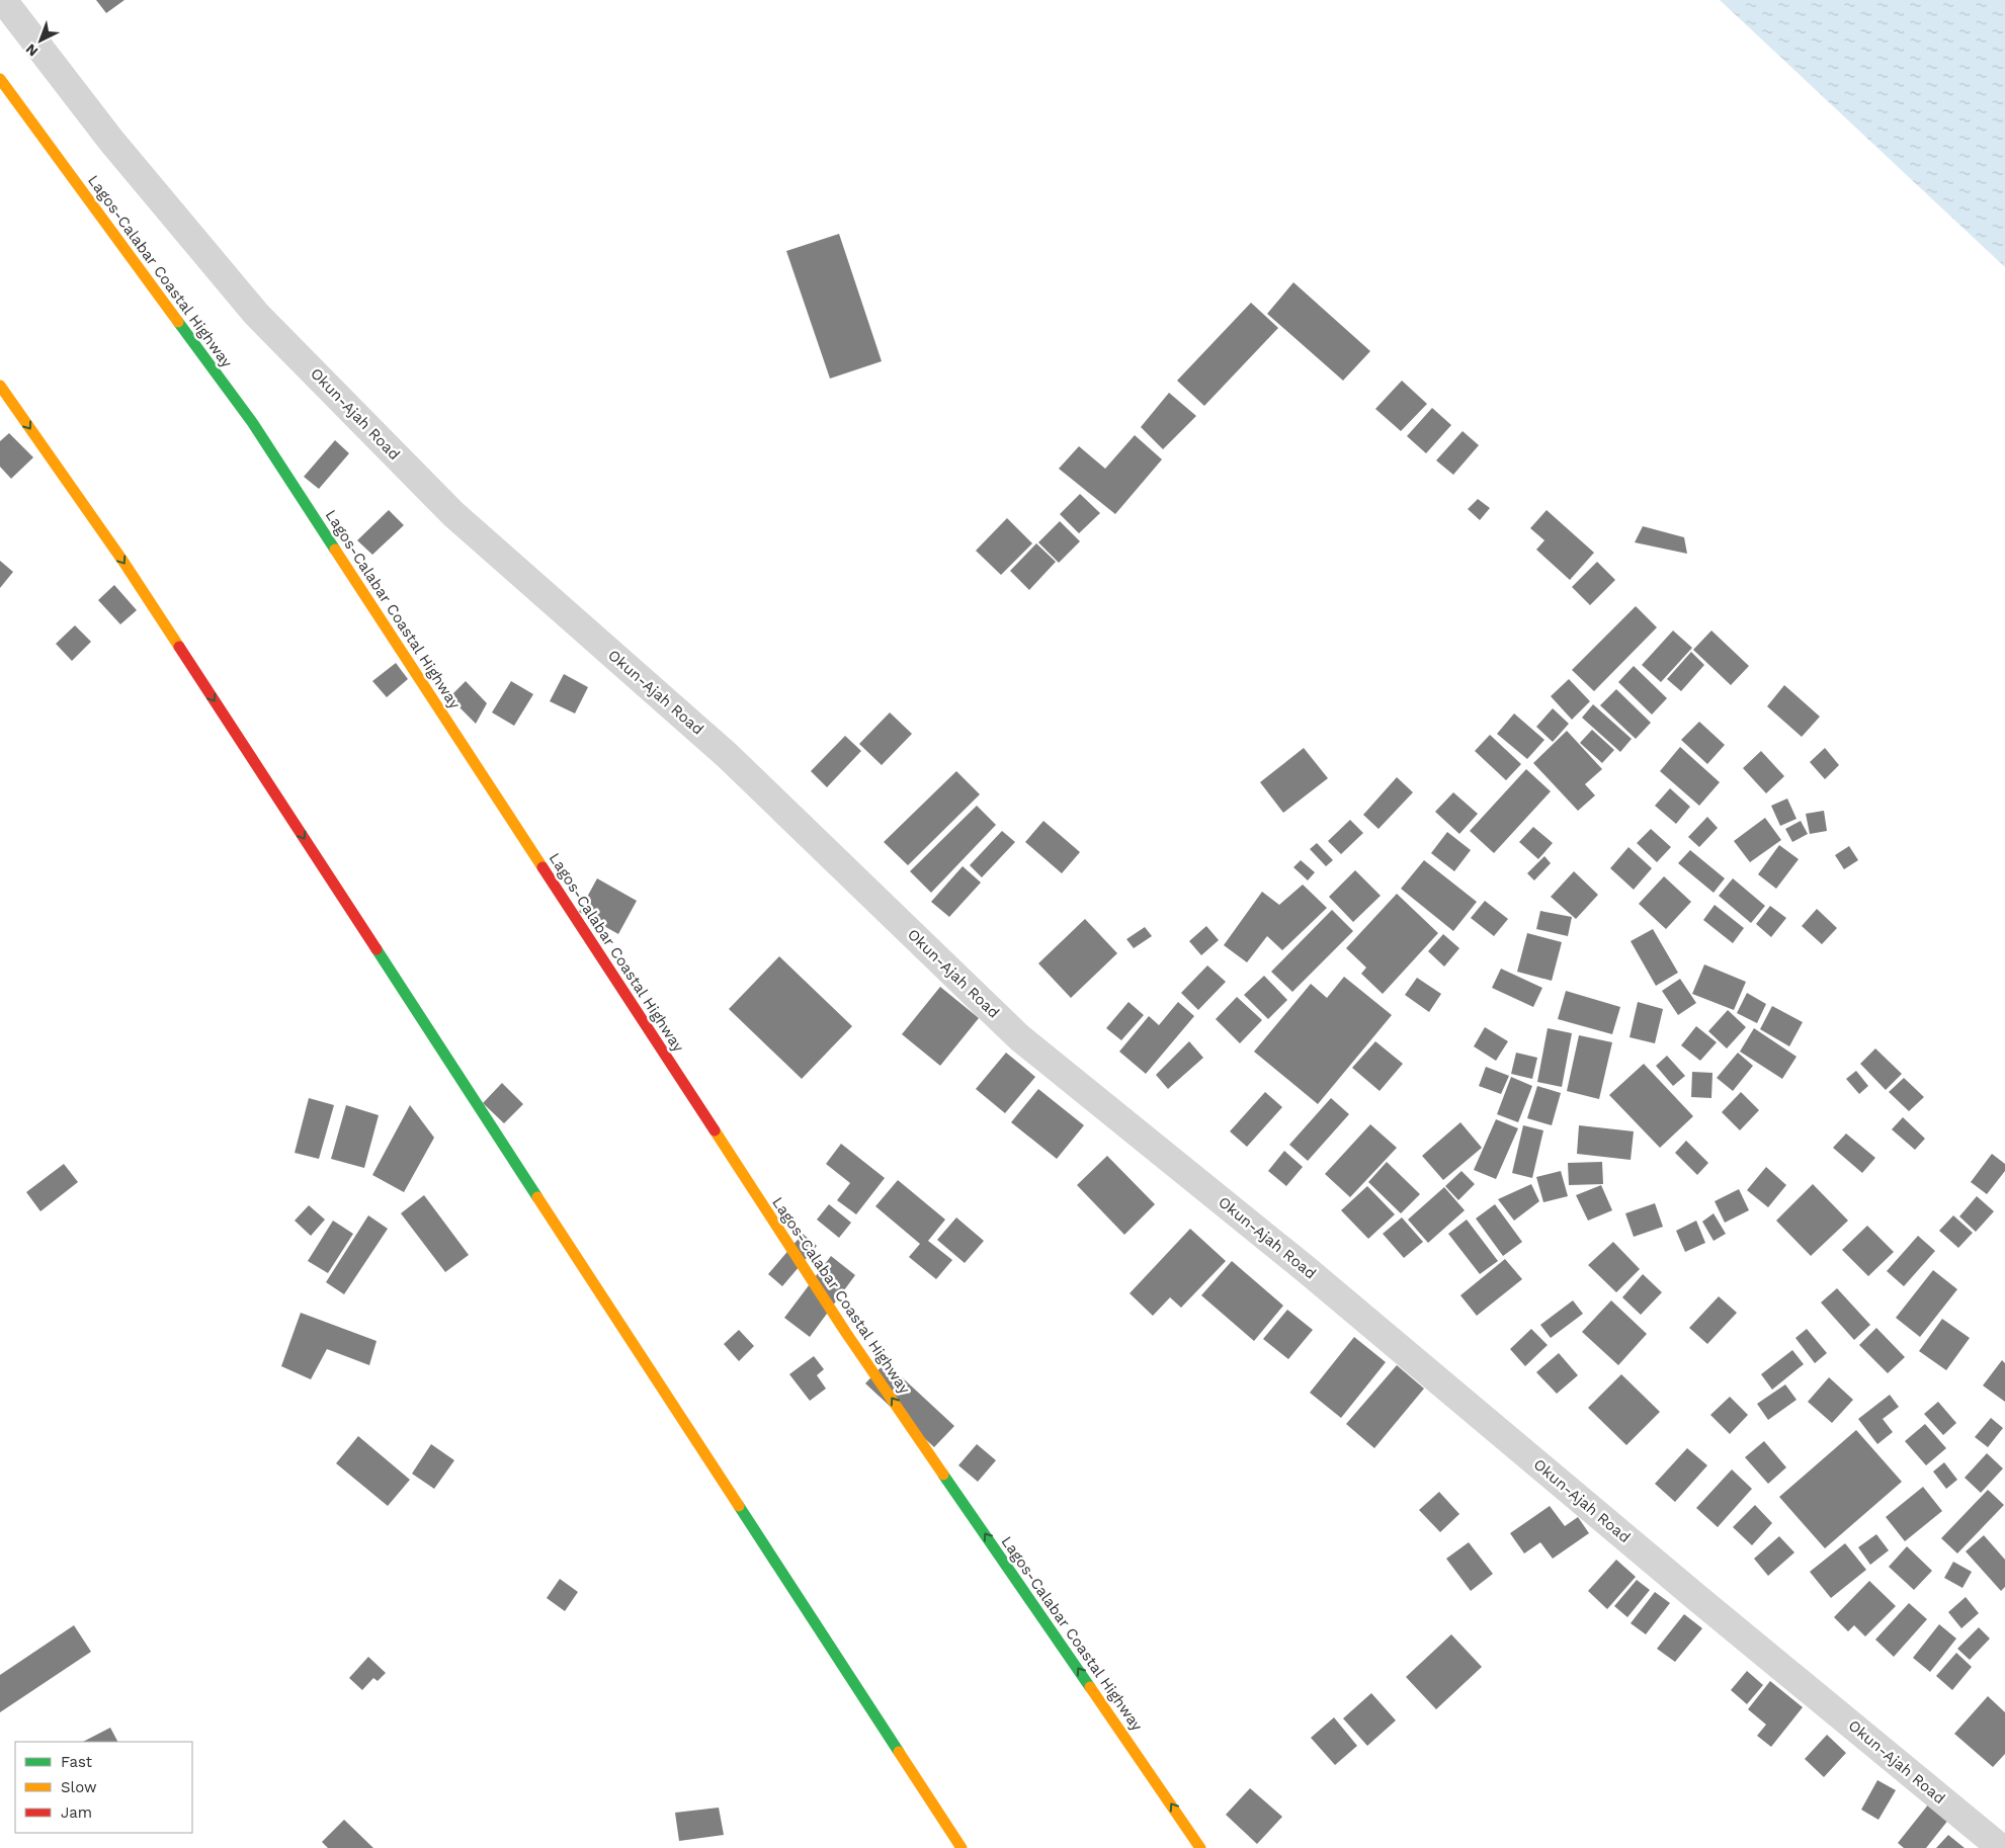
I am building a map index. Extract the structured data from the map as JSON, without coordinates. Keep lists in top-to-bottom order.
{
  "streets": {
    "highway": ["Lagos-Calabar Coastal Highway"],
    "street": ["Okun-Ajah Road"]
  },
  "one_way": ["Lagos-Calabar Coastal Highway"],
  "legend": ["Fast", "Slow", "Jam"],
  "north": "bottom left"
}
